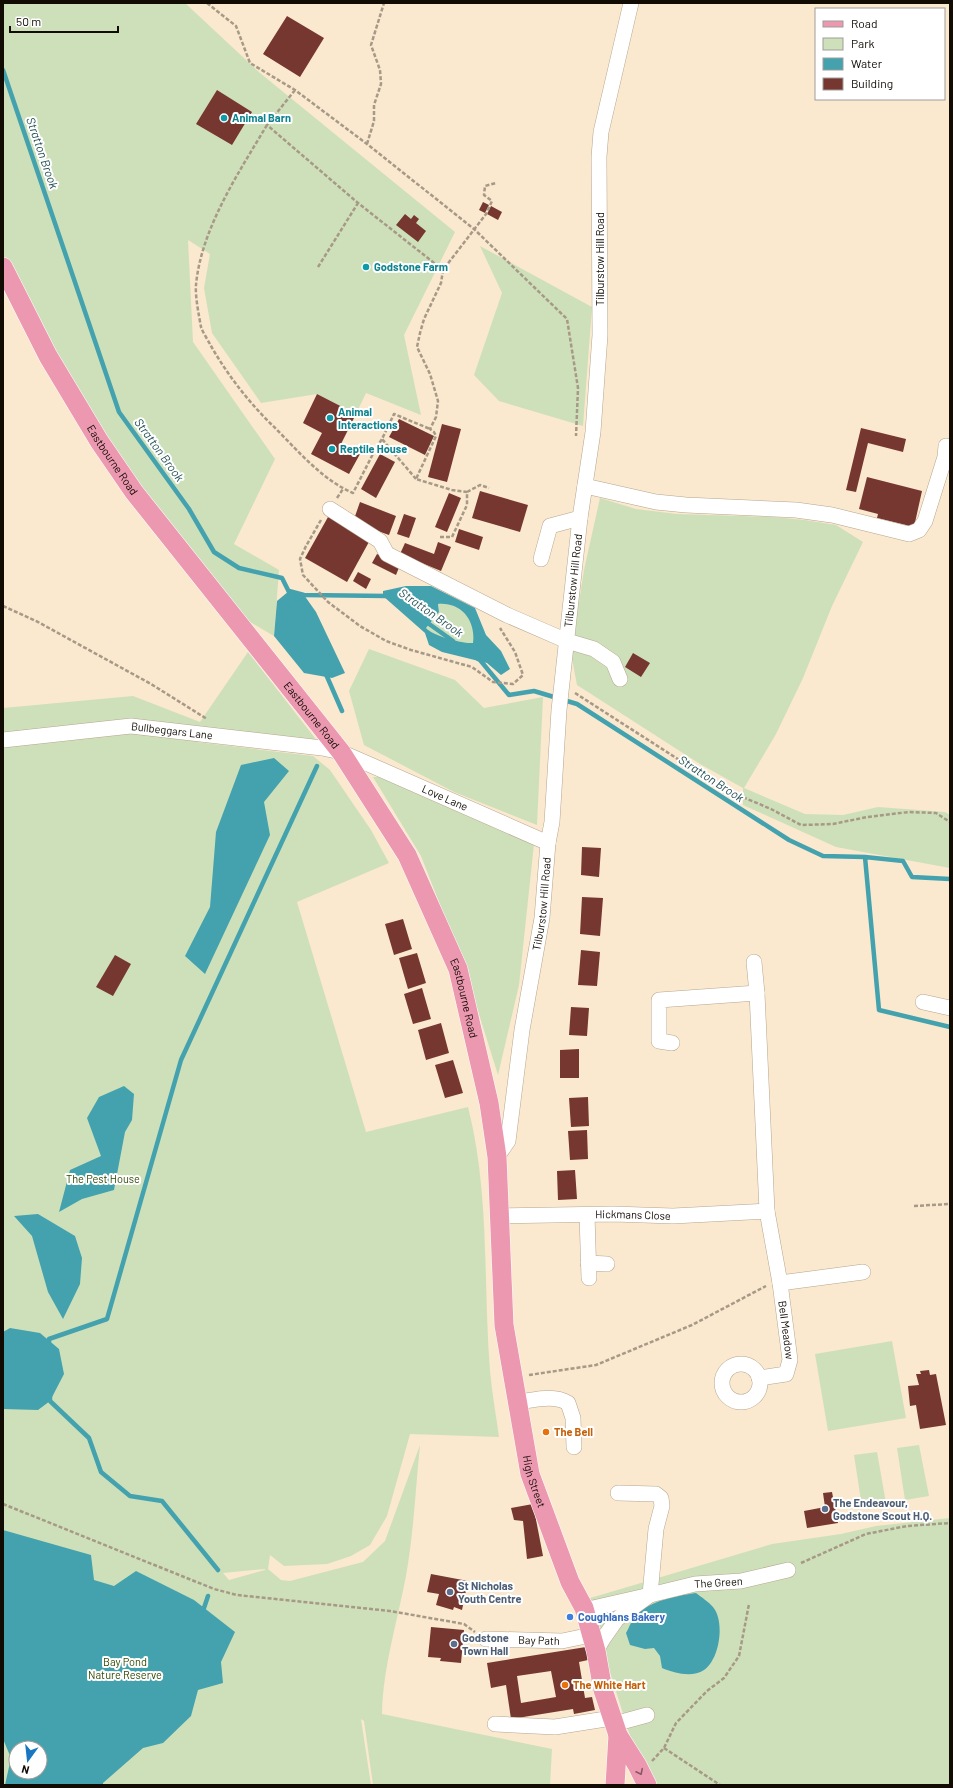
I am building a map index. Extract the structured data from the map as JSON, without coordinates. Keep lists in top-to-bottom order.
{
  "streets": {
    "main road": ["Eastbourne Road", "High Street"],
    "street": [
      "Tilburstow Hill Road",
      "Bullbeggars Lane",
      "Love Lane",
      "Hickmans Close",
      "Bell Meadow",
      "The Green",
      "Bay Path"
    ]
  },
  "crossings": [
    ["Tilburstow Hill Road", "Eastbourne Road"],
    ["Tilburstow Hill Road", "Love Lane"],
    ["Eastbourne Road", "Bullbeggars Lane"],
    ["Eastbourne Road", "Love Lane"],
    ["Eastbourne Road", "Hickmans Close"],
    ["Eastbourne Road", "High Street"],
    ["Bullbeggars Lane", "Love Lane"],
    ["Hickmans Close", "Bell Meadow"],
    ["Hickmans Close", "High Street"],
    ["High Street", "The Green"],
    ["High Street", "Bay Path"],
    ["The Green", "Bay Path"]
  ],
  "water": ["Stratton Brook"],
  "parks": ["The Pest House", "Bay Pond Nature Reserve"],
  "places": [
    "Animal Barn",
    "Godstone Farm",
    "Animal Interactions",
    "Reptile House",
    "The Bell",
    "The Endeavour, Godstone Scout H.Q.",
    "St Nicholas Youth Centre",
    "Coughlans Bakery",
    "Godstone Town Hall",
    "The White Hart"
  ],
  "legend": [
    "Road",
    "Park",
    "Water",
    "Building"
  ],
  "scale_bar": "50 m",
  "north": "bottom"
}
